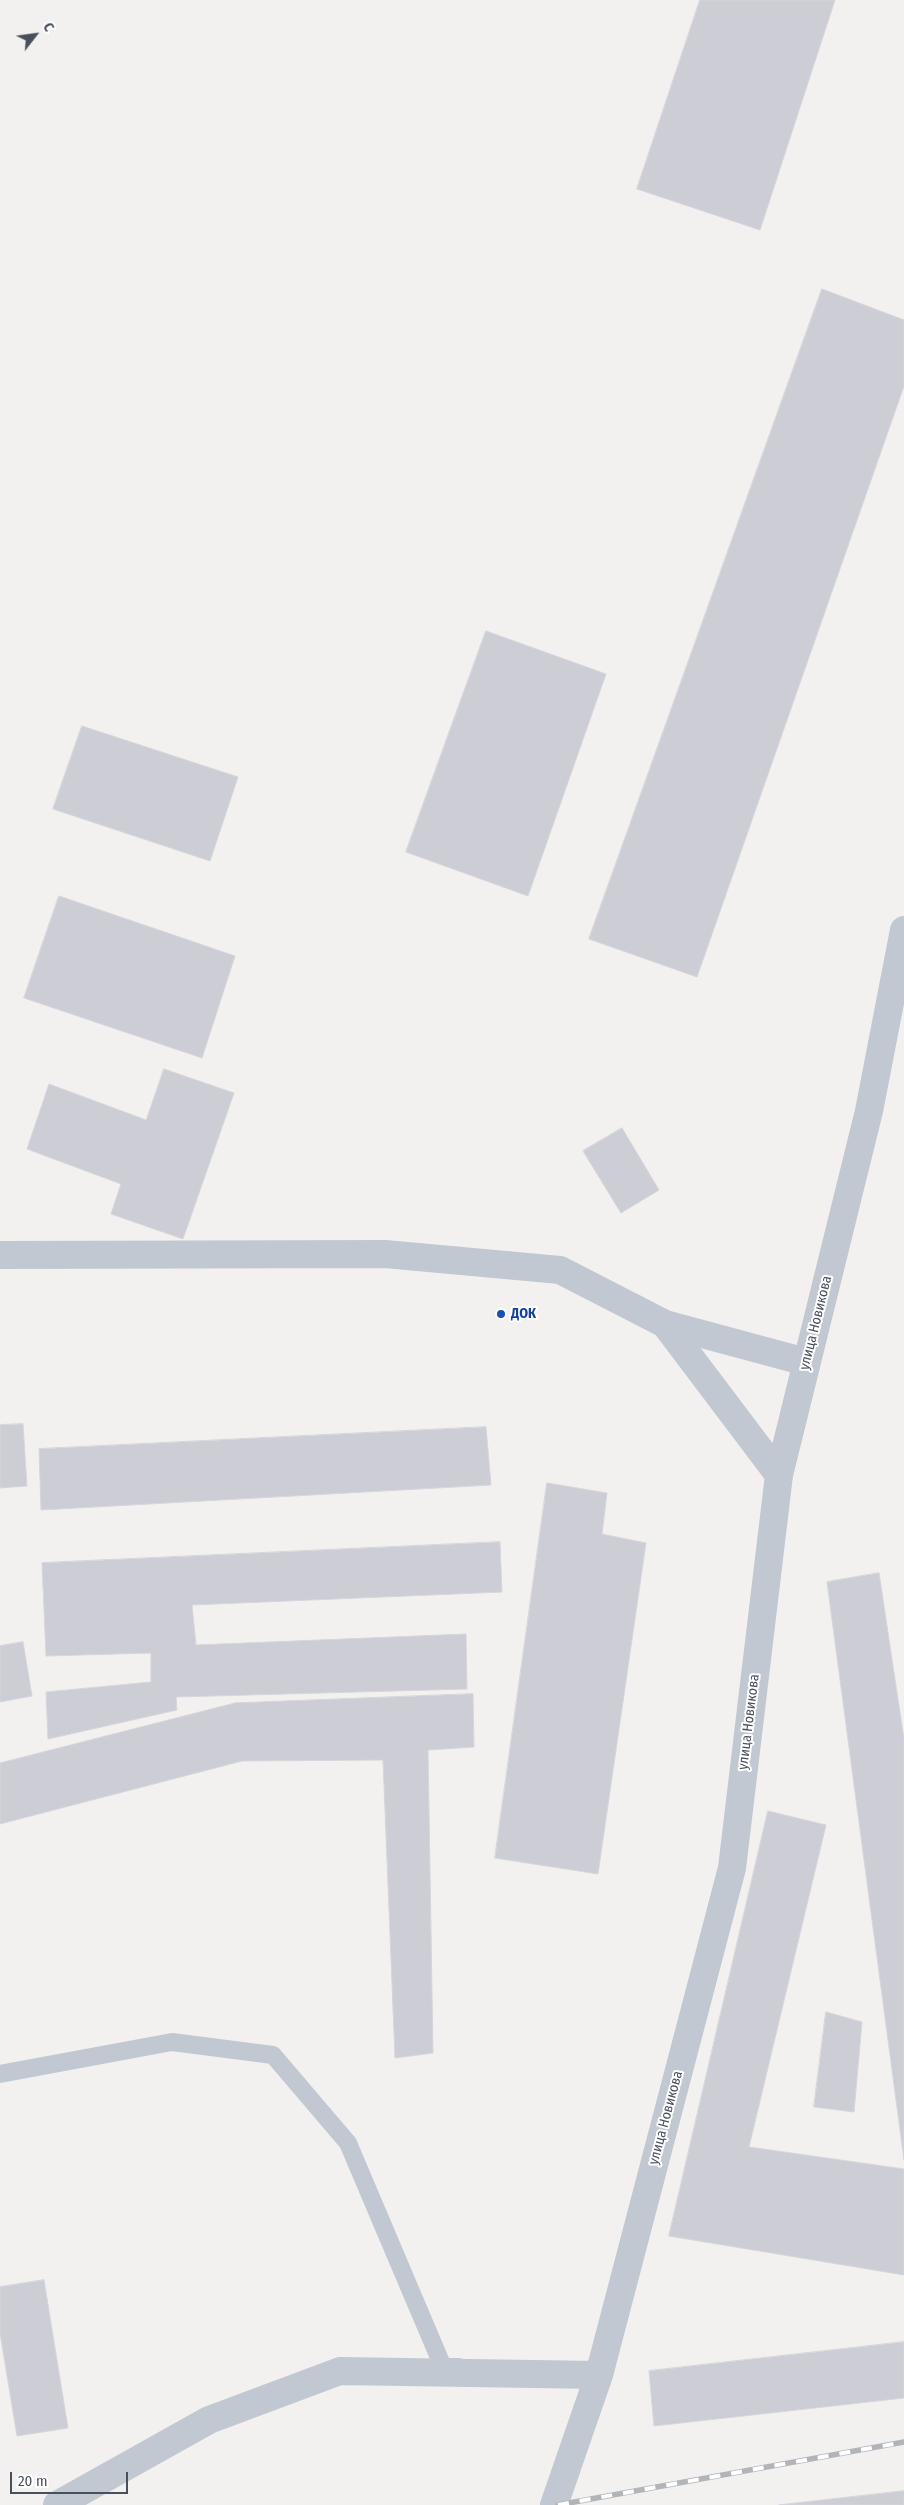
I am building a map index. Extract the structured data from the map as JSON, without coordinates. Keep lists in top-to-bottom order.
{
  "streets": {
    "street": ["улица Новикова"]
  },
  "places": ["ДОК"],
  "scale_bar": "20 m",
  "north": "top right"
}
